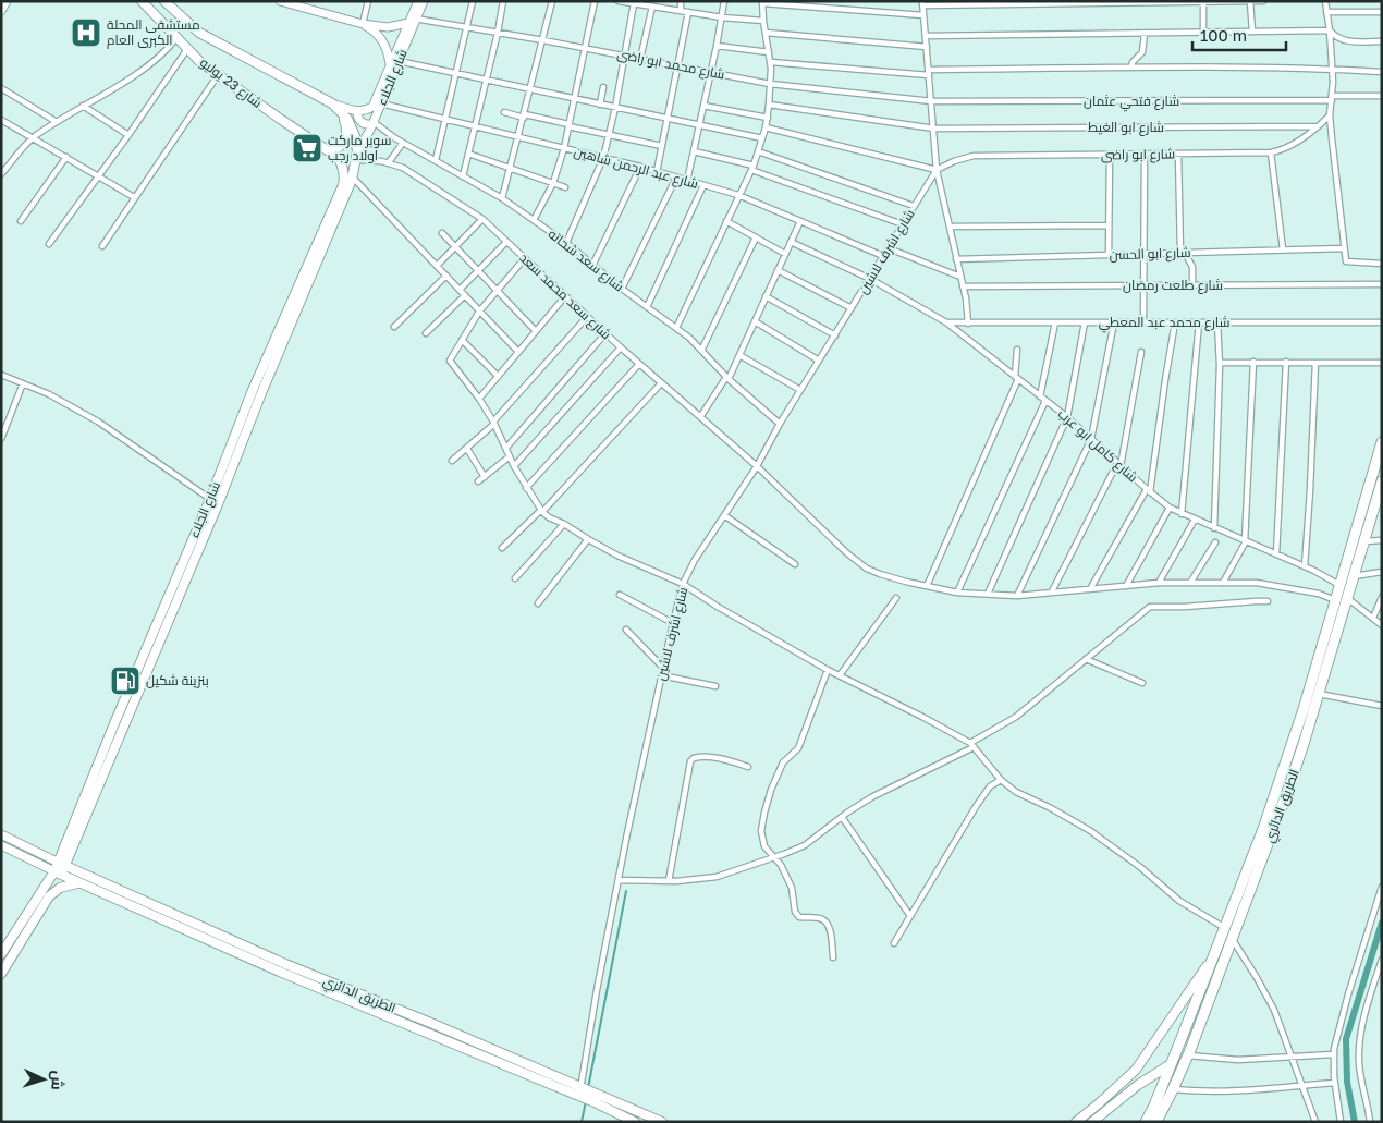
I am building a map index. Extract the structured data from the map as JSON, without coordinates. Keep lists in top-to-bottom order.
{
  "streets": {
    "highway": ["الطريق الدائري"],
    "main road": ["شارع الجلاء", "شارع 23 يوليو"],
    "street": [
      "شارع محمد ابو راضى",
      "شارع فتحي عثمان",
      "شارع ابو الغيط",
      "شارع ابو راضى",
      "شارع عبد الرحمن شاهين",
      "شارع اشرف لاشين",
      "شارع ابو الحسن",
      "شارع سعد شحاته",
      "شارع طلعت رمضان",
      "شارع سعد محمد سعد",
      "شارع محمد عبد المعطي",
      "شارع كامل ابو عرب"
    ]
  },
  "crossings": [
    ["شارع محمد ابو راضى", "شارع الجلاء"],
    ["شارع محمد ابو راضى", "شارع فتحي عثمان"],
    ["شارع الجلاء", "شارع 23 يوليو"],
    ["شارع الجلاء", "شارع عبد الرحمن شاهين"],
    ["شارع الجلاء", "شارع سعد شحاته"],
    ["شارع الجلاء", "شارع سعد محمد سعد"],
    ["شارع الجلاء", "الطريق الدائري"],
    ["شارع ابو الغيط", "شارع ابو راضى"],
    ["شارع ابو راضى", "شارع اشرف لاشين"],
    ["شارع عبد الرحمن شاهين", "شارع اشرف لاشين"],
    ["شارع اشرف لاشين", "شارع سعد شحاته"],
    ["شارع اشرف لاشين", "شارع سعد محمد سعد"],
    ["شارع اشرف لاشين", "شارع كامل ابو عرب"],
    ["شارع اشرف لاشين", "الطريق الدائري"],
    ["شارع سعد محمد سعد", "الطريق الدائري"],
    ["شارع محمد عبد المعطي", "شارع كامل ابو عرب"],
    ["شارع كامل ابو عرب", "الطريق الدائري"]
  ],
  "places": {
    "hospital": ["مستشفى المحلة الكبرى العام"],
    "supermarket": ["سوبر ماركت اولاد رجب"],
    "fuel station": ["بنزينة شكيل"]
  },
  "scale_bar": "100 m",
  "north": "right"
}
